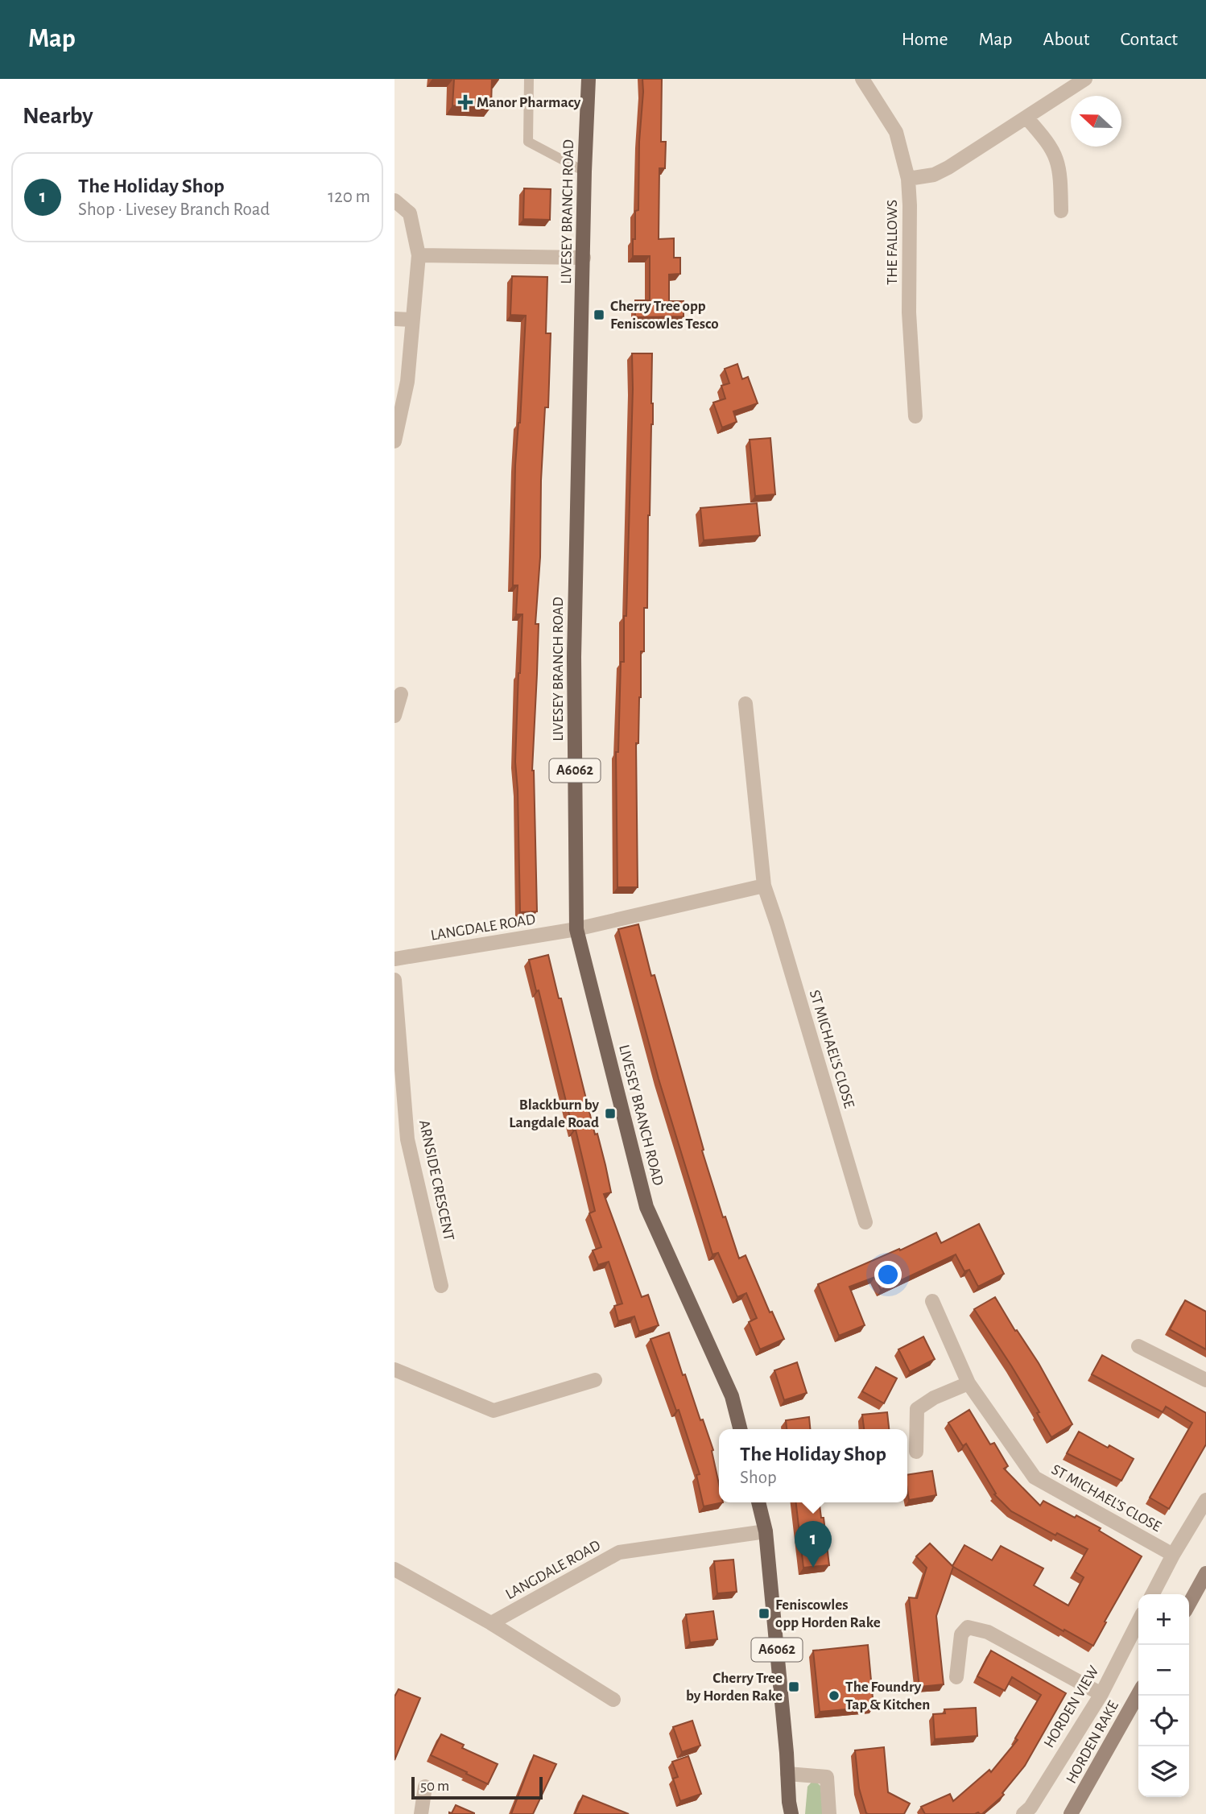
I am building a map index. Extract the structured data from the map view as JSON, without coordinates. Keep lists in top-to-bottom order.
{
  "streets": {
    "main road": ["LIVESEY BRANCH ROAD", "A6062"],
    "street": [
      "THE FALLOWS",
      "LANGDALE ROAD",
      "ST MICHAEL'S CLOSE",
      "ARNSIDE CRESCENT",
      "HORDEN VIEW",
      "HORDEN RAKE"
    ]
  },
  "crossings": [
    ["LIVESEY BRANCH ROAD", "LANGDALE ROAD"],
    ["A6062", "LANGDALE ROAD"]
  ],
  "places": {
    "health": ["Manor Pharmacy"],
    "transit": [
      "Cherry Tree opp Feniscowles Tesco",
      "Blackburn by Langdale Road",
      "Feniscowles opp Horden Rake",
      "Cherry Tree by Horden Rake"
    ],
    "other": ["The Foundry Tap & Kitchen"]
  },
  "scale_bar": "50 m",
  "north": "left",
  "page": {
    "header": "Map",
    "nav": [
      "Home",
      "Map",
      "About",
      "Contact"
    ],
    "heading": "Nearby",
    "list": [
      {
        "mark": "1",
        "name": "The Holiday Shop",
        "note": "Shop · Livesey Branch Road",
        "value": "120 m"
      }
    ],
    "popup": ["The Holiday Shop", "Shop"],
    "pins": "1",
    "map_buttons": ["+", "−"],
    "scale": "50 m"
  }
}
